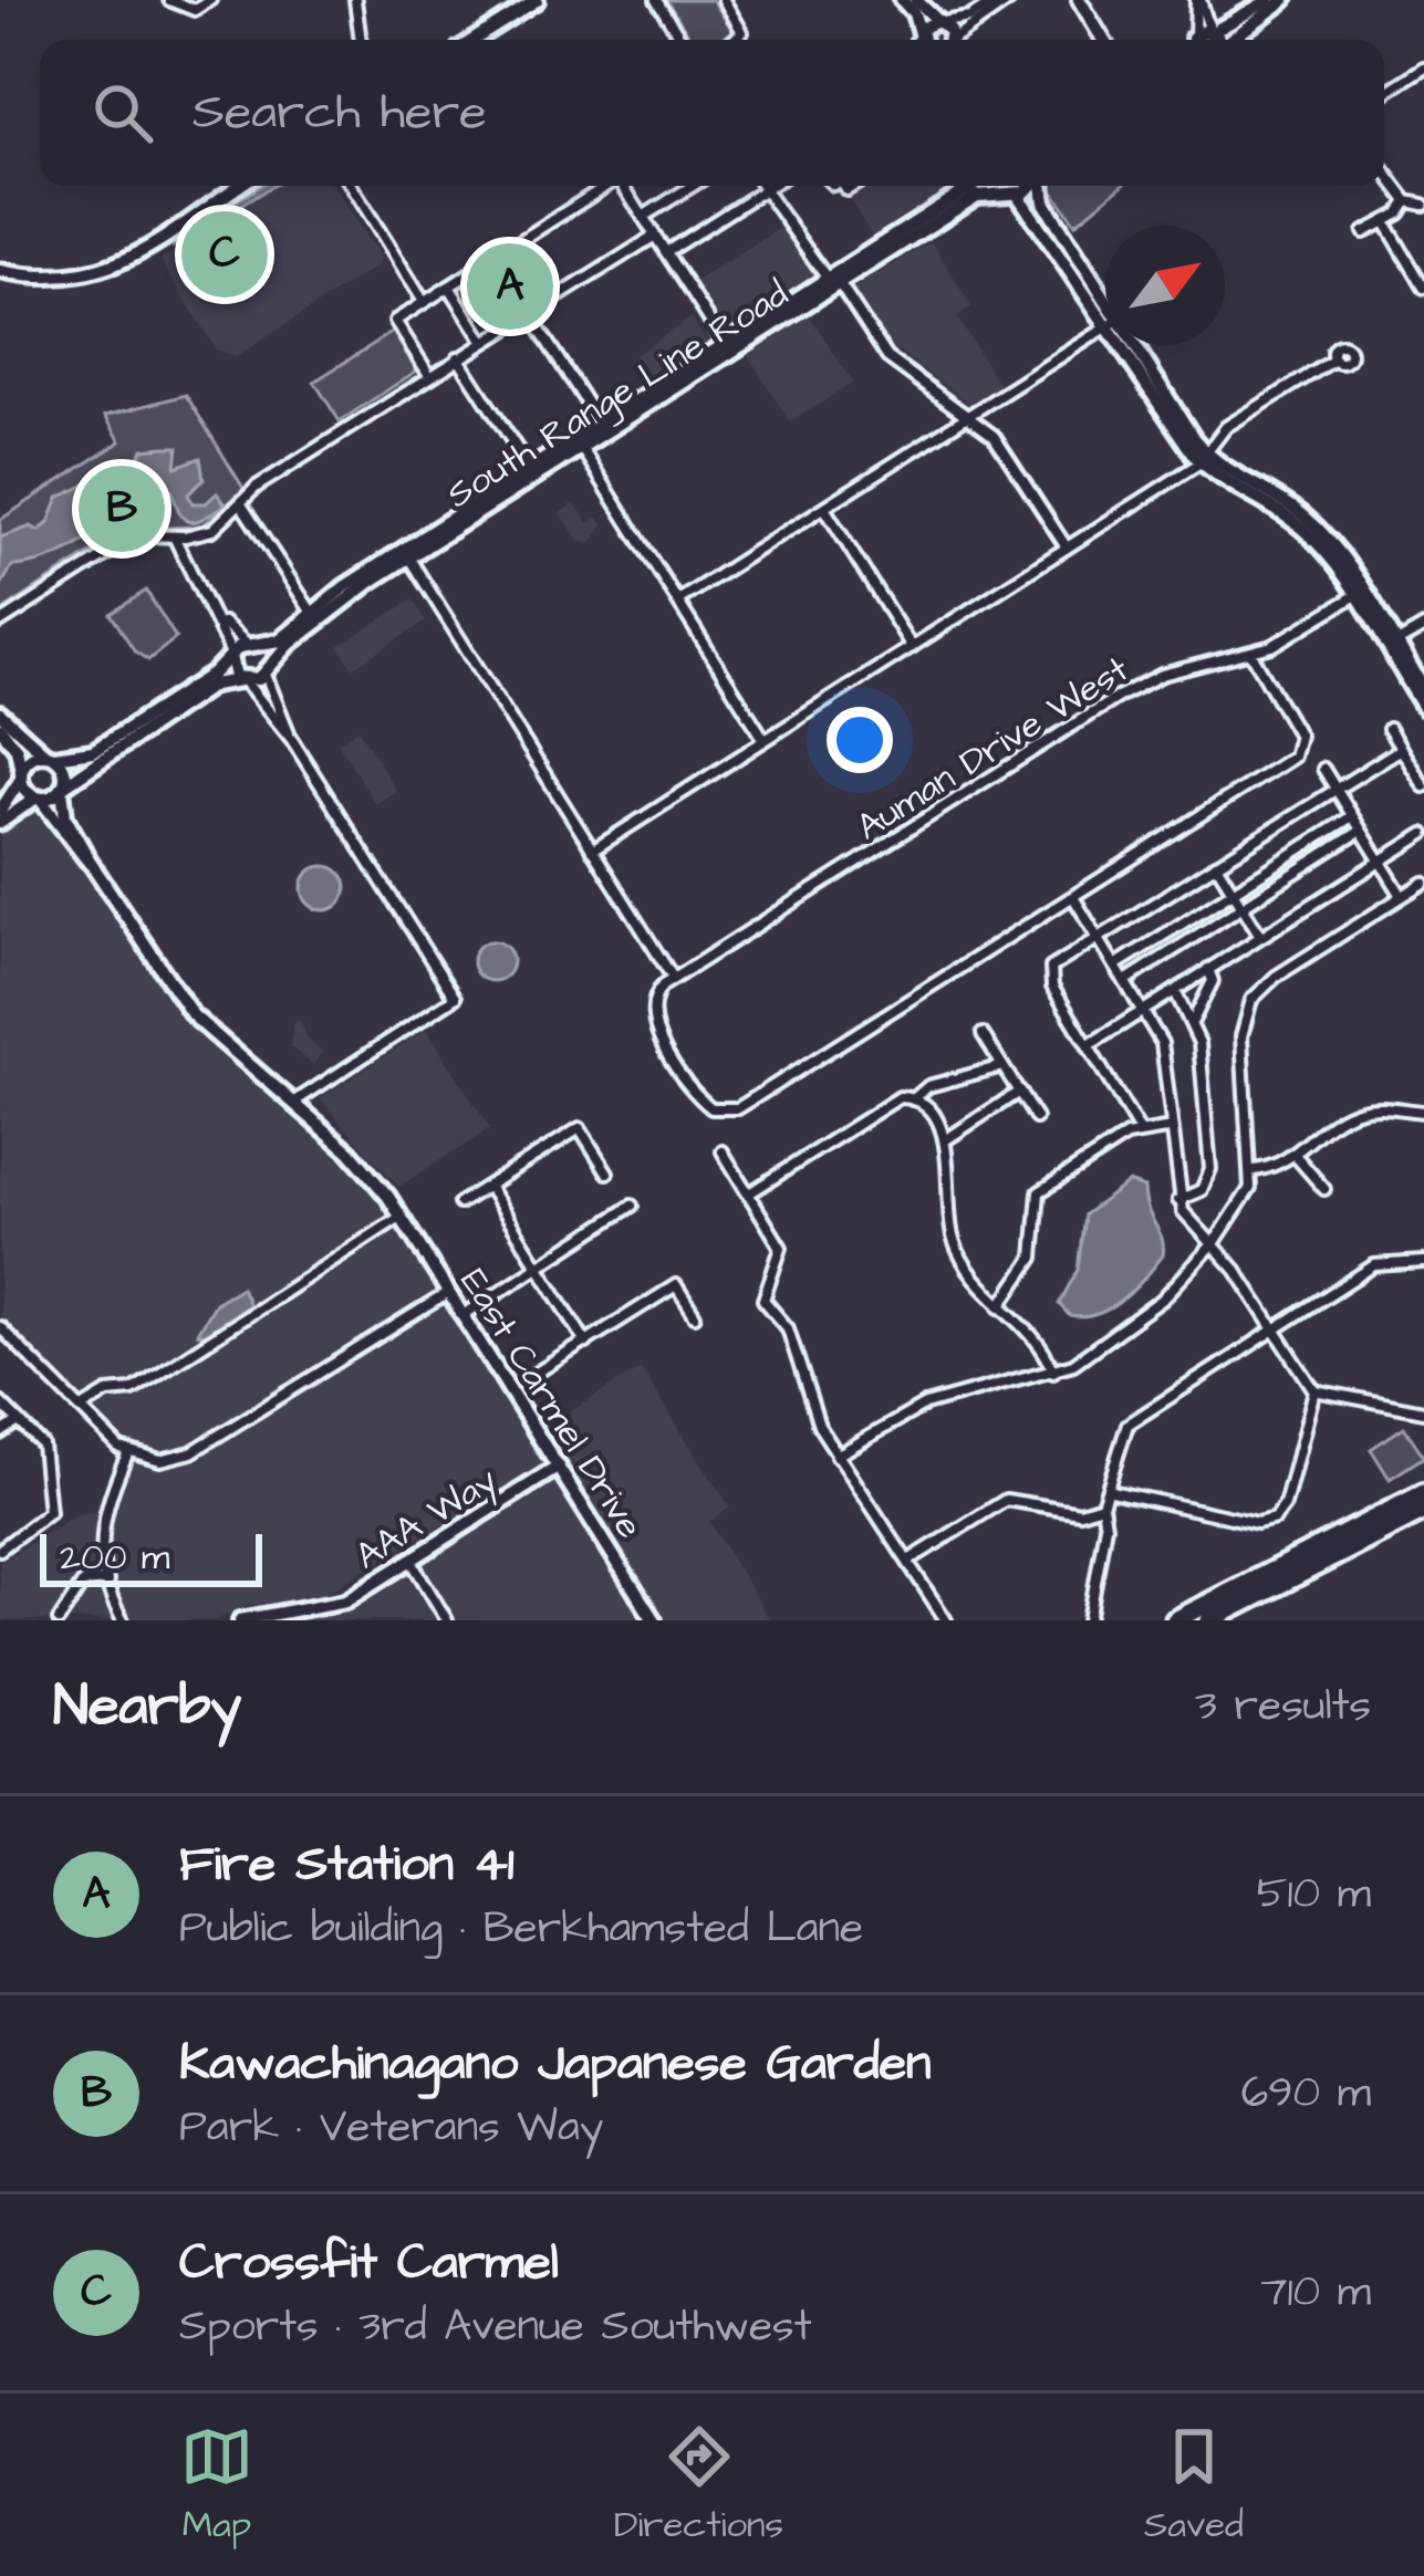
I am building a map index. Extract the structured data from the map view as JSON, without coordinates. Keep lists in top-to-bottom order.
{
  "streets": {
    "street": [
      "South Range Line Road",
      "Auman Drive West",
      "East Carmel Drive",
      "AAA Way"
    ]
  },
  "crossings": [
    ["East Carmel Drive", "AAA Way"]
  ],
  "scale_bar": "200 m",
  "north": "top right",
  "page": {
    "search": "Search here",
    "pins": ["C", "A", "B"],
    "scale": "200 m",
    "heading": ["Nearby", "3 results"],
    "list": [
      {
        "mark": "A",
        "name": "Fire Station 41",
        "note": "Public building · Berkhamsted Lane",
        "value": "510 m"
      },
      {
        "mark": "B",
        "name": "Kawachinagano Japanese Garden",
        "note": "Park · Veterans Way",
        "value": "690 m"
      },
      {
        "mark": "C",
        "name": "Crossfit Carmel",
        "note": "Sports · 3rd Avenue Southwest",
        "value": "710 m"
      }
    ],
    "nav": ["Map", "Directions", "Saved"]
  }
}
